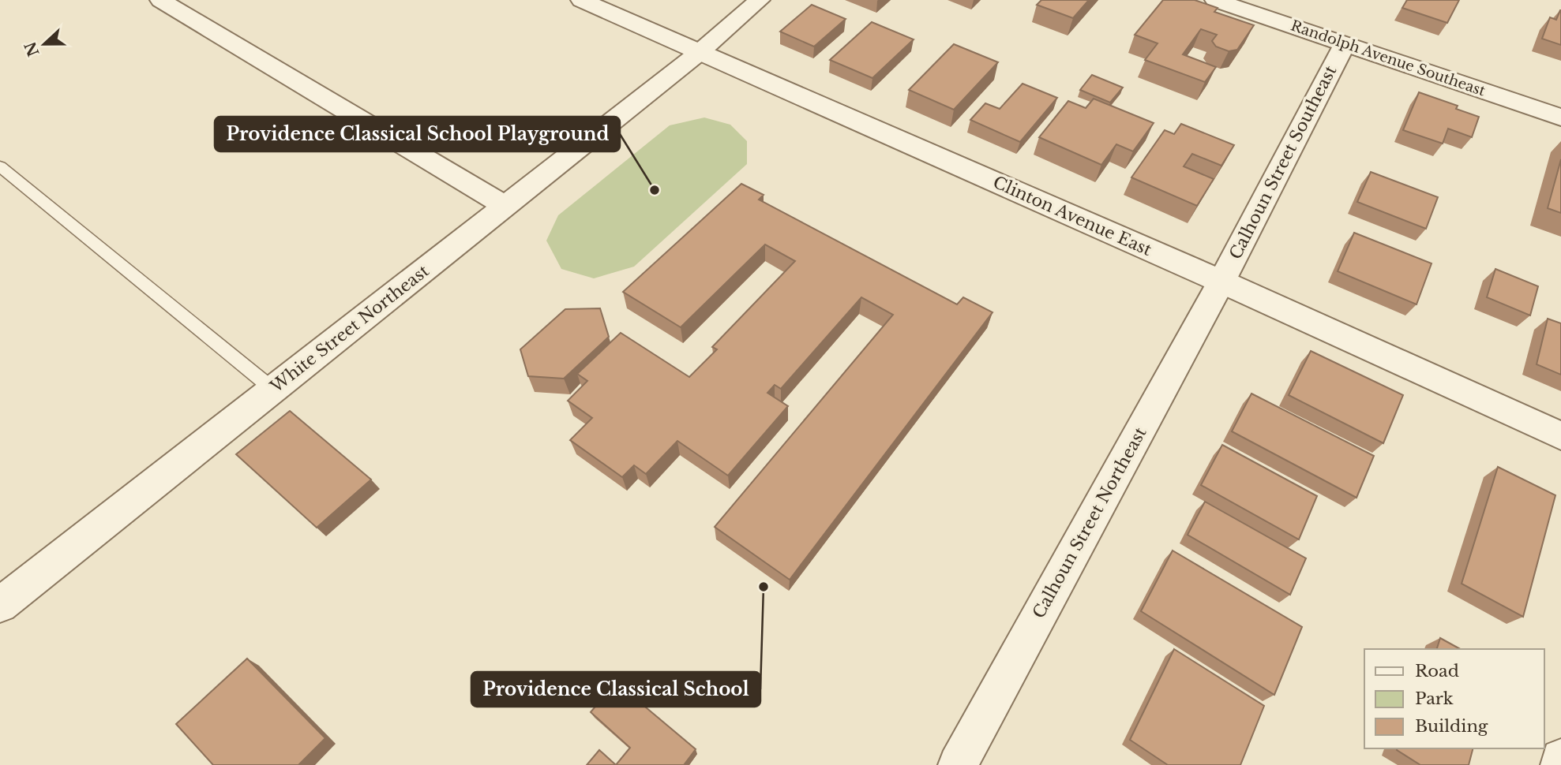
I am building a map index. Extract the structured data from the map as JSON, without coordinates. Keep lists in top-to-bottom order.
{
  "streets": {
    "street": [
      "Randolph Avenue Southeast",
      "Calhoun Street Southeast",
      "Clinton Avenue East",
      "White Street Northeast",
      "Calhoun Street Northeast"
    ]
  },
  "crossings": [
    ["Randolph Avenue Southeast", "Calhoun Street Southeast"],
    ["Calhoun Street Southeast", "Clinton Avenue East"],
    ["Calhoun Street Southeast", "Calhoun Street Northeast"],
    ["Clinton Avenue East", "White Street Northeast"],
    ["Clinton Avenue East", "Calhoun Street Northeast"]
  ],
  "places": ["Providence Classical School Playground", "Providence Classical School"],
  "legend": ["Road", "Park", "Building"],
  "north": "left"
}
